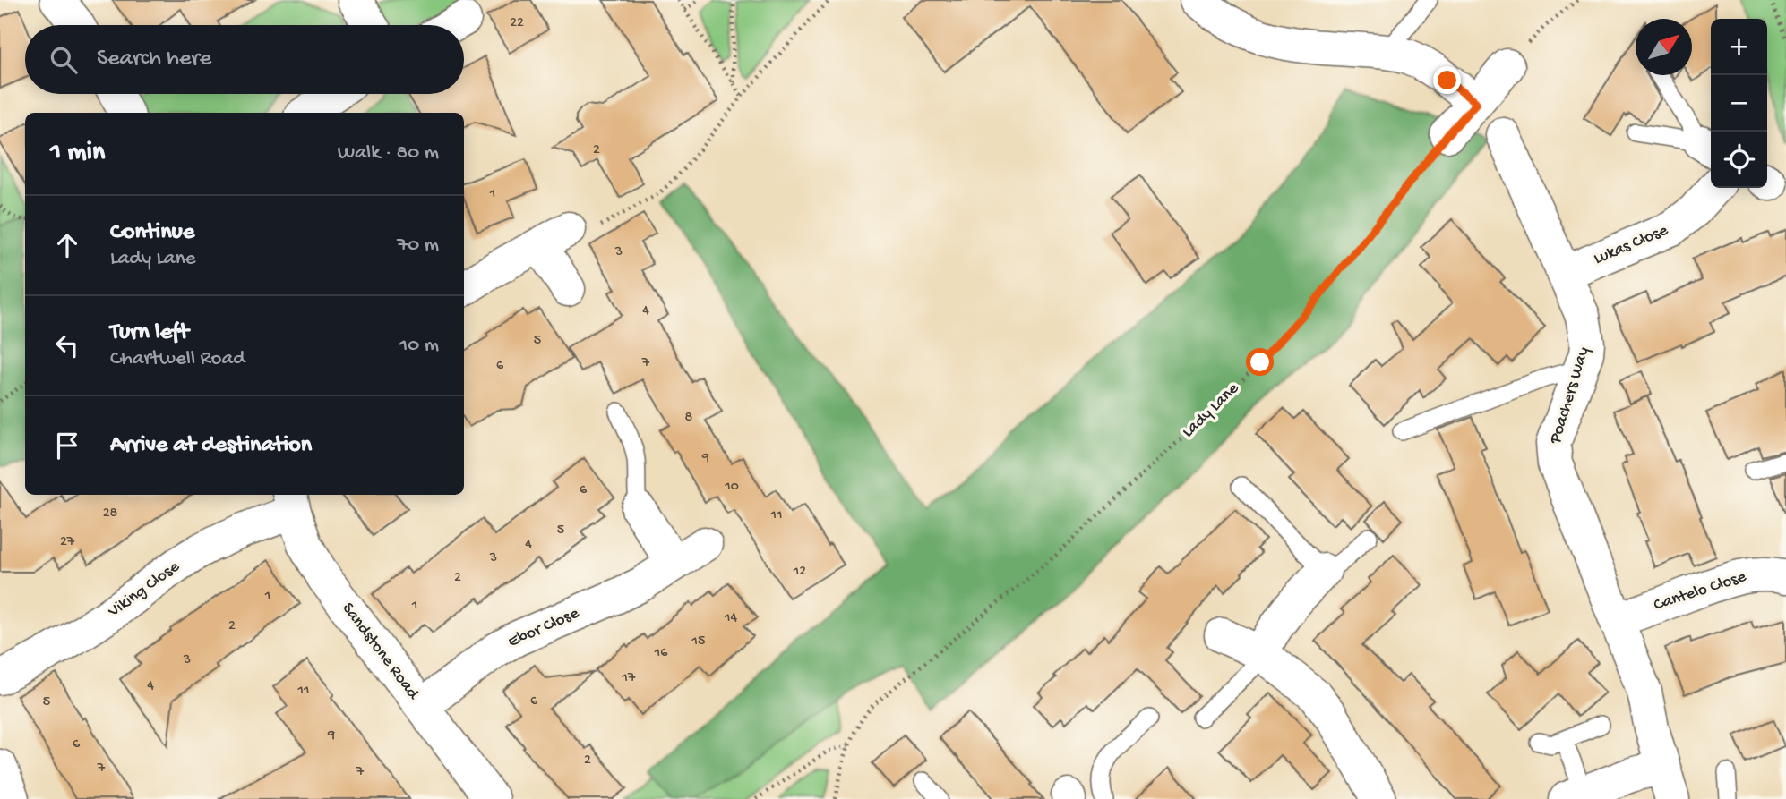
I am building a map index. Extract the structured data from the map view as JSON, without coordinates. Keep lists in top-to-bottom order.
{
  "streets": {
    "street": [
      "Lukas Close",
      "Poachers Way",
      "Viking Close",
      "Cantelo Close",
      "Ebor Close",
      "Sandstone Road"
    ],
    "path": ["Lady Lane"]
  },
  "crossings": [
    ["Lukas Close", "Poachers Way"],
    ["Poachers Way", "Cantelo Close"],
    ["Viking Close", "Sandstone Road"],
    ["Ebor Close", "Sandstone Road"]
  ],
  "house_numbers": [
    "22",
    "2",
    "1",
    "3",
    "4",
    "5",
    "7",
    "6",
    "8",
    "9",
    "10",
    "6",
    "28",
    "11",
    "5",
    "27",
    "4",
    "3",
    "12",
    "2",
    "1",
    "1",
    "14",
    "2",
    "15",
    "16",
    "3",
    "17",
    "4",
    "11",
    "6",
    "5",
    "9",
    "6",
    "2",
    "7",
    "7"
  ],
  "north": "top right",
  "page": {
    "map_buttons": ["+", "−"],
    "search": "Search here",
    "heading": ["1 min", "Walk · 80 m"],
    "list": [
      ["Continue", "Lady Lane", "70 m"],
      ["Turn left", "Chartwell Road", "10 m"],
      "Arrive at destination"
    ]
  }
}
